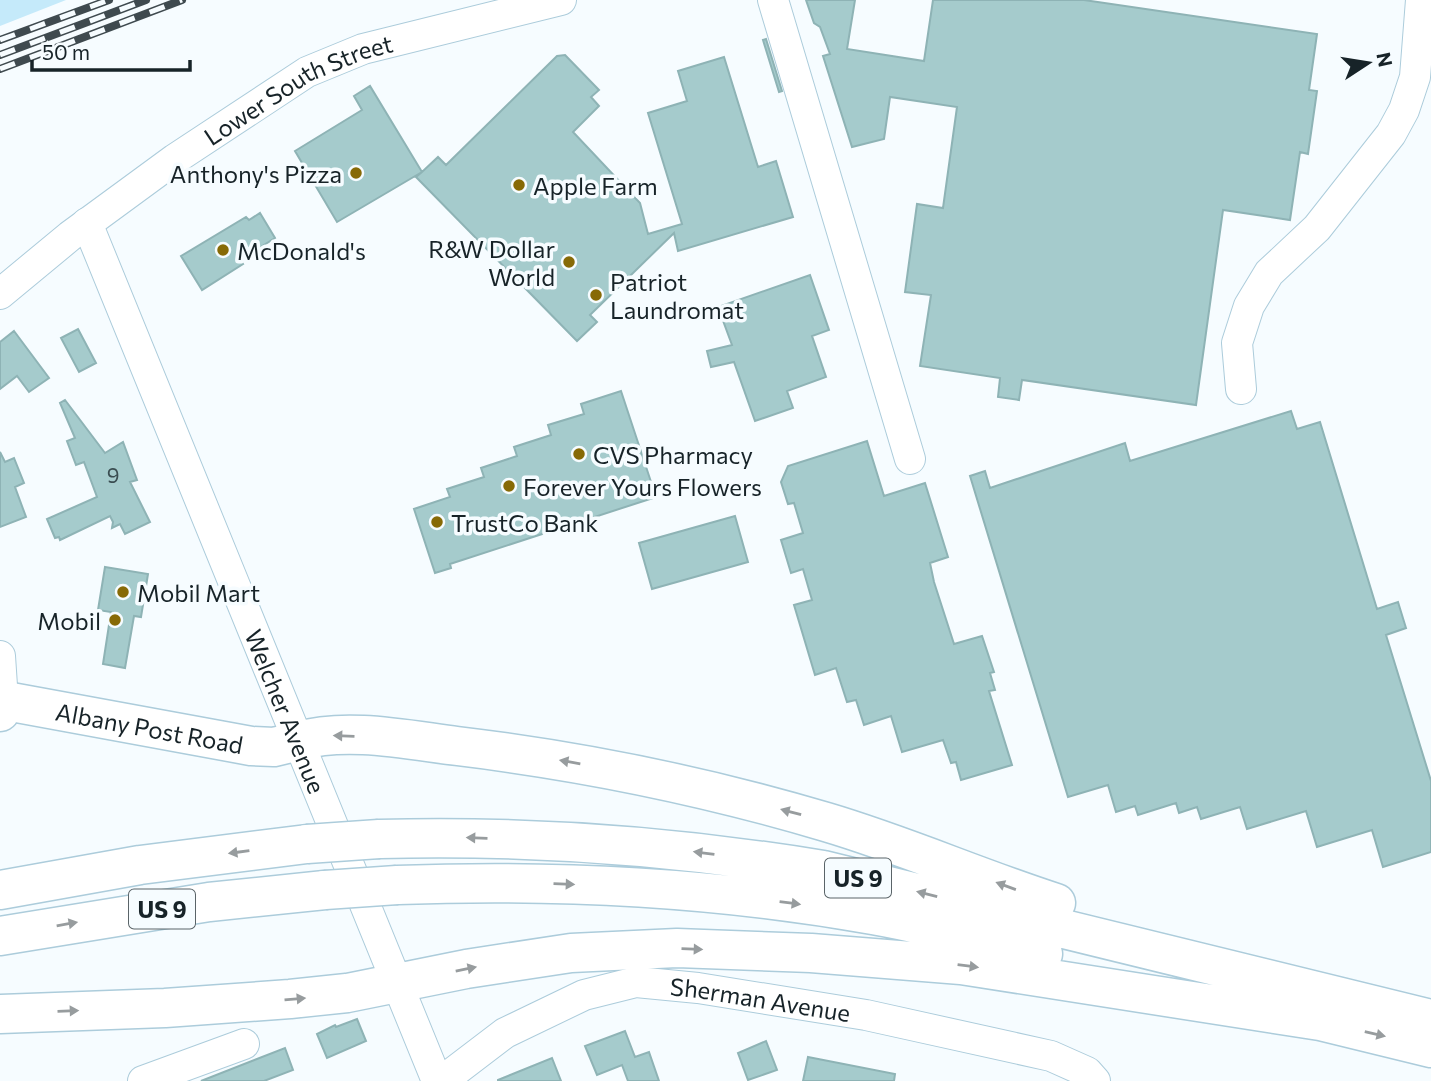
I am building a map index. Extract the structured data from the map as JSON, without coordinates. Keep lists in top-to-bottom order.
{
  "streets": {
    "main road": ["Albany Post Road", "US 9"],
    "street": ["Lower South Street", "Welcher Avenue", "Sherman Avenue"]
  },
  "crossings": [
    ["Lower South Street", "Welcher Avenue"],
    ["Welcher Avenue", "Albany Post Road"],
    ["Welcher Avenue", "Sherman Avenue"],
    ["Albany Post Road", "US 9"]
  ],
  "places": [
    "Anthony's Pizza",
    "Apple Farm",
    "McDonald's",
    "R&W Dollar World",
    "Patriot Laundromat",
    "CVS Pharmacy",
    "Forever Yours Flowers",
    "TrustCo Bank",
    "Mobil Mart",
    "Mobil"
  ],
  "house_numbers": ["9"],
  "scale_bar": "50 m",
  "north": "right"
}
